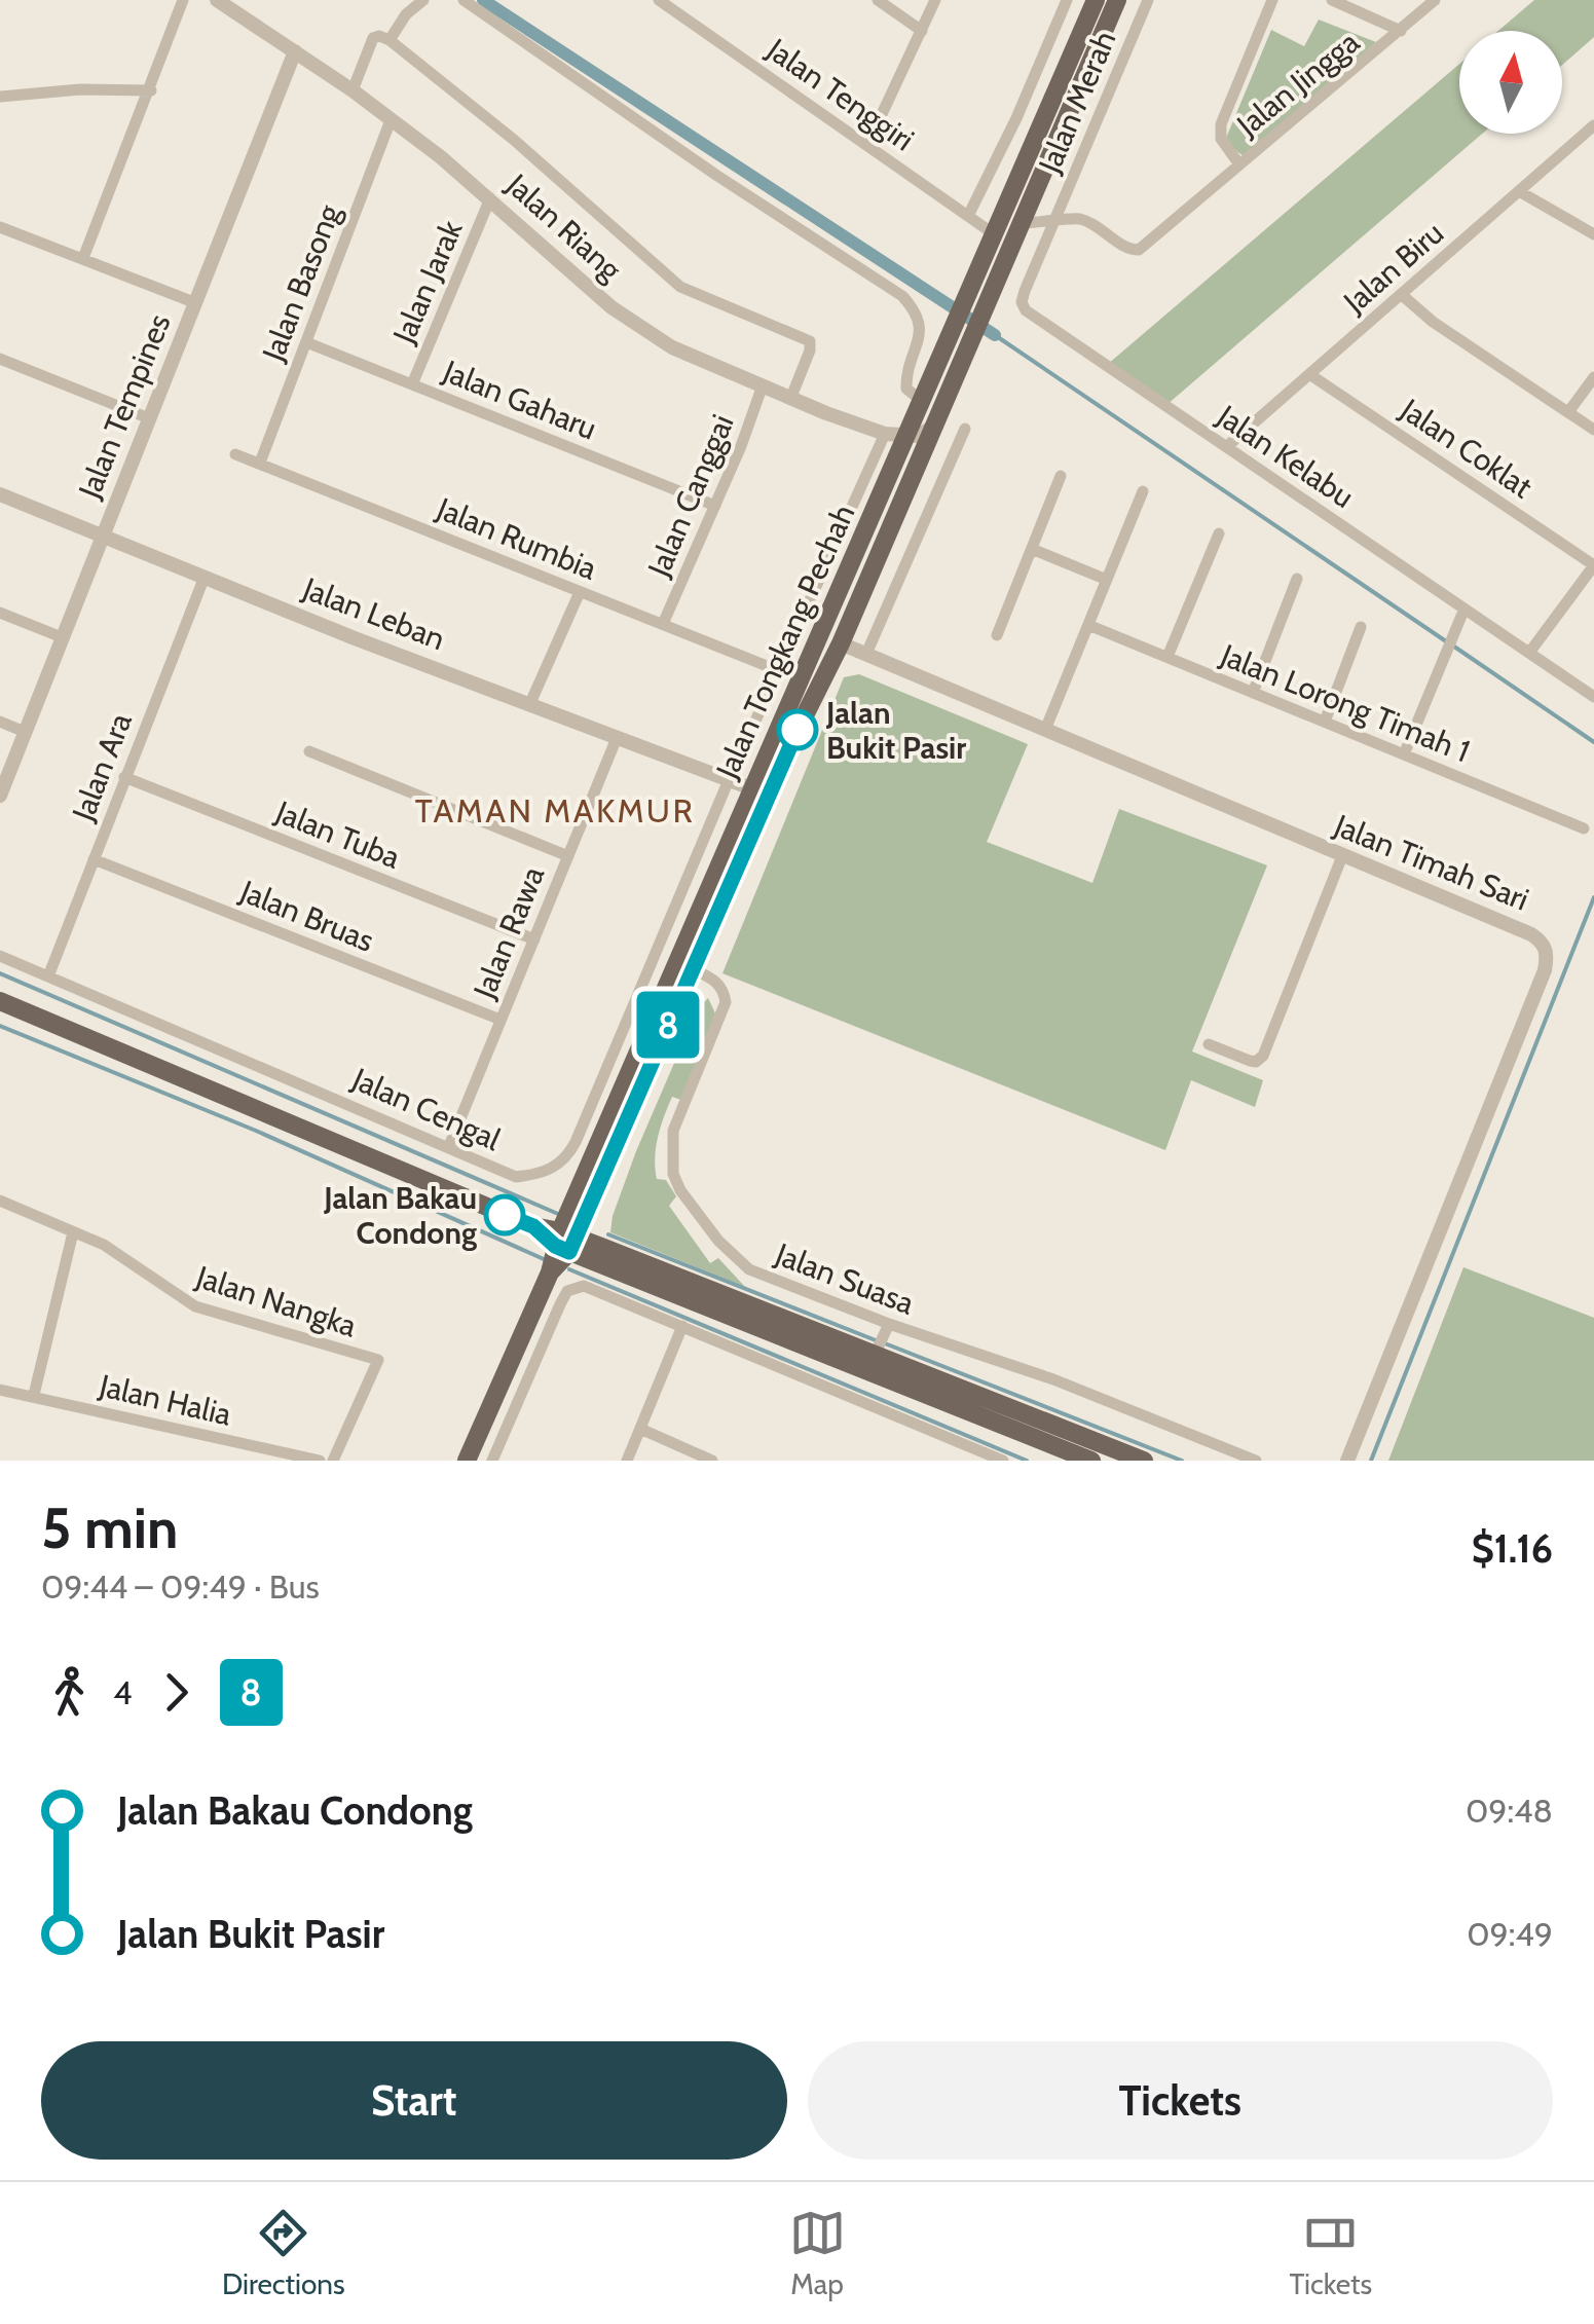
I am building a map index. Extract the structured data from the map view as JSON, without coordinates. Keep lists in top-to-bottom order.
{
  "streets": {
    "main road": ["Jalan Tongkang Pechah"],
    "street": [
      "Jalan Jingga",
      "Jalan Tenggiri",
      "Jalan Merah",
      "Jalan Riang",
      "Jalan Biru",
      "Jalan Jarak",
      "Jalan Basong",
      "Jalan Gaharu",
      "Jalan Tempines",
      "Jalan Coklat",
      "Jalan Kelabu",
      "Jalan Canggai",
      "Jalan Rumbia",
      "Jalan Leban",
      "Jalan Lorong Timah 1",
      "Jalan Ara",
      "Jalan Tuba",
      "Jalan Timah Sari",
      "Jalan Bruas",
      "Jalan Rawa",
      "Jalan Cengal",
      "Jalan Suasa",
      "Jalan Nangka",
      "Jalan Halia"
    ]
  },
  "crossings": [
    ["Jalan Jingga", "Jalan Merah"],
    ["Jalan Jingga", "Jalan Kelabu"],
    ["Jalan Tenggiri", "Jalan Tongkang Pechah"],
    ["Jalan Merah", "Jalan Kelabu"],
    ["Jalan Riang", "Jalan Jarak"],
    ["Jalan Riang", "Jalan Basong"],
    ["Jalan Riang", "Jalan Tempines"],
    ["Jalan Riang", "Jalan Canggai"],
    ["Jalan Riang", "Jalan Tongkang Pechah"],
    ["Jalan Riang", "Jalan Cengal"],
    ["Jalan Biru", "Jalan Coklat"],
    ["Jalan Biru", "Jalan Kelabu"],
    ["Jalan Jarak", "Jalan Gaharu"],
    ["Jalan Basong", "Jalan Gaharu"],
    ["Jalan Basong", "Jalan Rumbia"],
    ["Jalan Gaharu", "Jalan Canggai"],
    ["Jalan Tempines", "Jalan Leban"],
    ["Jalan Canggai", "Jalan Rumbia"],
    ["Jalan Rumbia", "Jalan Cengal"],
    ["Jalan Leban", "Jalan Tongkang Pechah"],
    ["Jalan Leban", "Jalan Ara"],
    ["Jalan Leban", "Jalan Rawa"],
    ["Jalan Leban", "Jalan Cengal"],
    ["Jalan Tongkang Pechah", "Jalan Timah Sari"],
    ["Jalan Tongkang Pechah", "Jalan Suasa"],
    ["Jalan Ara", "Jalan Tuba"],
    ["Jalan Ara", "Jalan Bruas"],
    ["Jalan Ara", "Jalan Cengal"],
    ["Jalan Tuba", "Jalan Rawa"],
    ["Jalan Bruas", "Jalan Rawa"],
    ["Jalan Rawa", "Jalan Cengal"]
  ],
  "districts": ["TAMAN MAKMUR"],
  "places": ["Jalan Bukit Pasir", "Jalan Bakau Condong"],
  "lines": ["bus line 8"],
  "north": "top",
  "page": {
    "on_map": "8",
    "heading": ["5 min", "09:44 – 09:49 · Bus", "$1.16"],
    "legs": ["4", "8"],
    "list": [
      {
        "name": "Jalan Bakau Condong",
        "value": "09:48"
      },
      {
        "name": "Jalan Bukit Pasir",
        "value": "09:49"
      }
    ],
    "buttons": ["Start", "Tickets"],
    "tabs": ["Directions", "Map", "Tickets"]
  }
}
